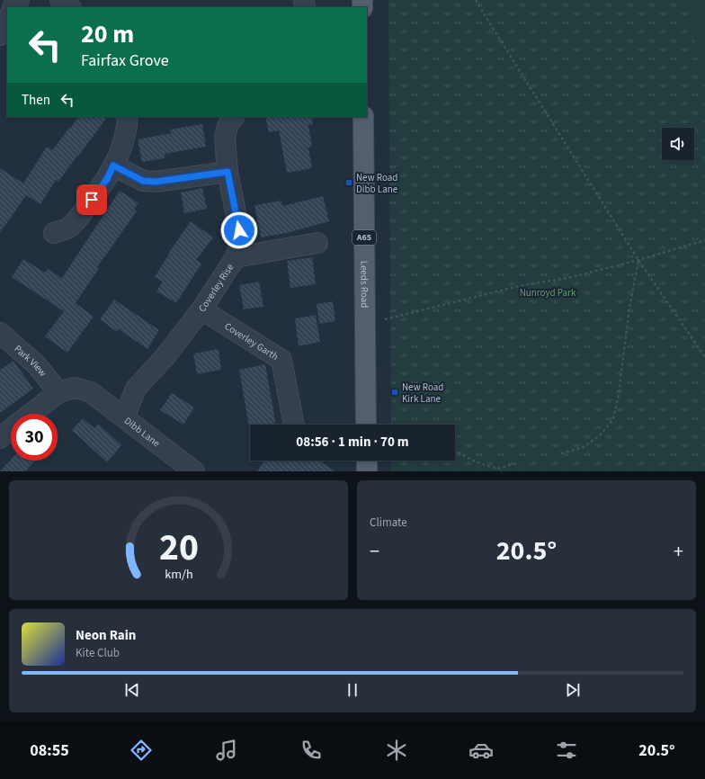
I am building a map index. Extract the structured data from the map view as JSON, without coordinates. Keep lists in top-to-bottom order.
{
  "streets": {
    "main road": ["A65", "Leeds Road"],
    "street": [
      "Coverley Rise",
      "Coverley Garth",
      "Park View",
      "Dibb Lane"
    ]
  },
  "crossings": [
    ["Coverley Rise", "Coverley Garth"],
    ["Coverley Rise", "Dibb Lane"],
    ["Park View", "Dibb Lane"]
  ],
  "parks": ["Nunroyd Park"],
  "places": {
    "transit": ["New Road Dibb Lane", "New Road Kirk Lane"]
  },
  "page": {
    "turn": ["20 m", "Fairfax Grove"],
    "then": "Then",
    "limit": "30",
    "trip": "08:56 · 1 min · 70 m",
    "tile": "Climate",
    "heat": ["−", "20.5°", "+"],
    "song": ["Neon Rain", "Kite Club"],
    "tabs": ["08:55", "20.5°"],
    "gauge": ["20", "km/h"]
  }
}
